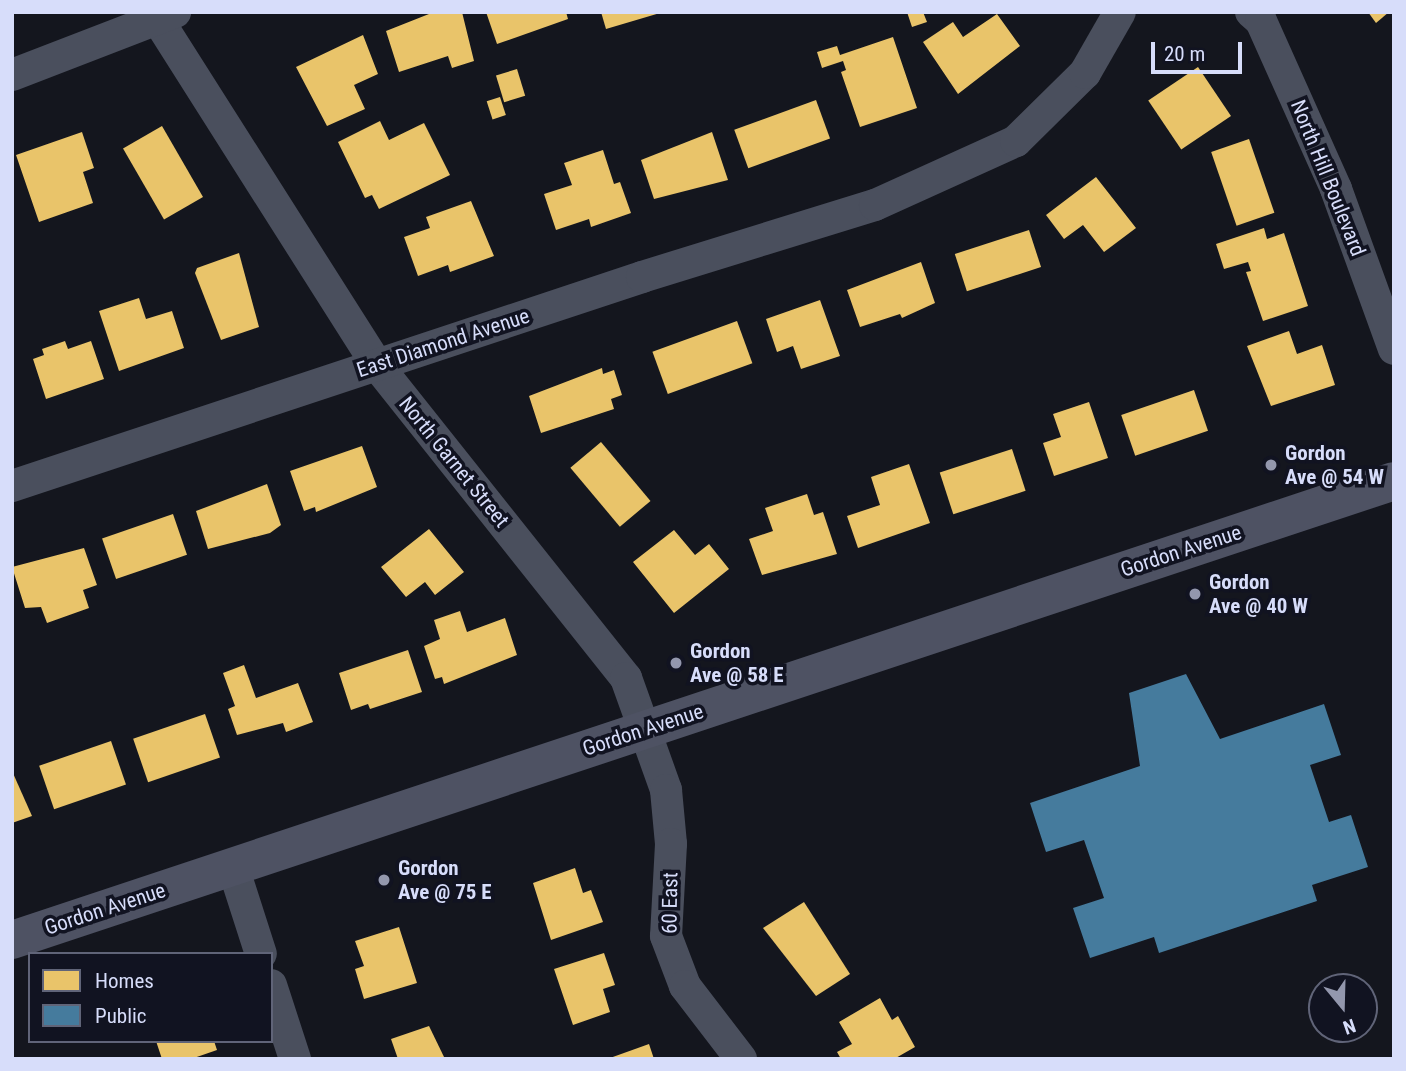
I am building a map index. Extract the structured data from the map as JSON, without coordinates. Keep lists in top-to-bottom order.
{
  "streets": {
    "main road": ["Gordon Avenue"],
    "street": [
      "North Hill Boulevard",
      "East Diamond Avenue",
      "North Garnet Street",
      "60 East"
    ]
  },
  "crossings": [
    ["East Diamond Avenue", "North Garnet Street"],
    ["North Garnet Street", "Gordon Avenue"],
    ["North Garnet Street", "60 East"],
    ["Gordon Avenue", "60 East"]
  ],
  "places": [
    "Gordon Ave @ 54 W",
    "Gordon Ave @ 40 W",
    "Gordon Ave @ 58 E",
    "Gordon Ave @ 75 E"
  ],
  "legend": ["Homes", "Public"],
  "scale_bar": "20 m",
  "north": "bottom"
}
